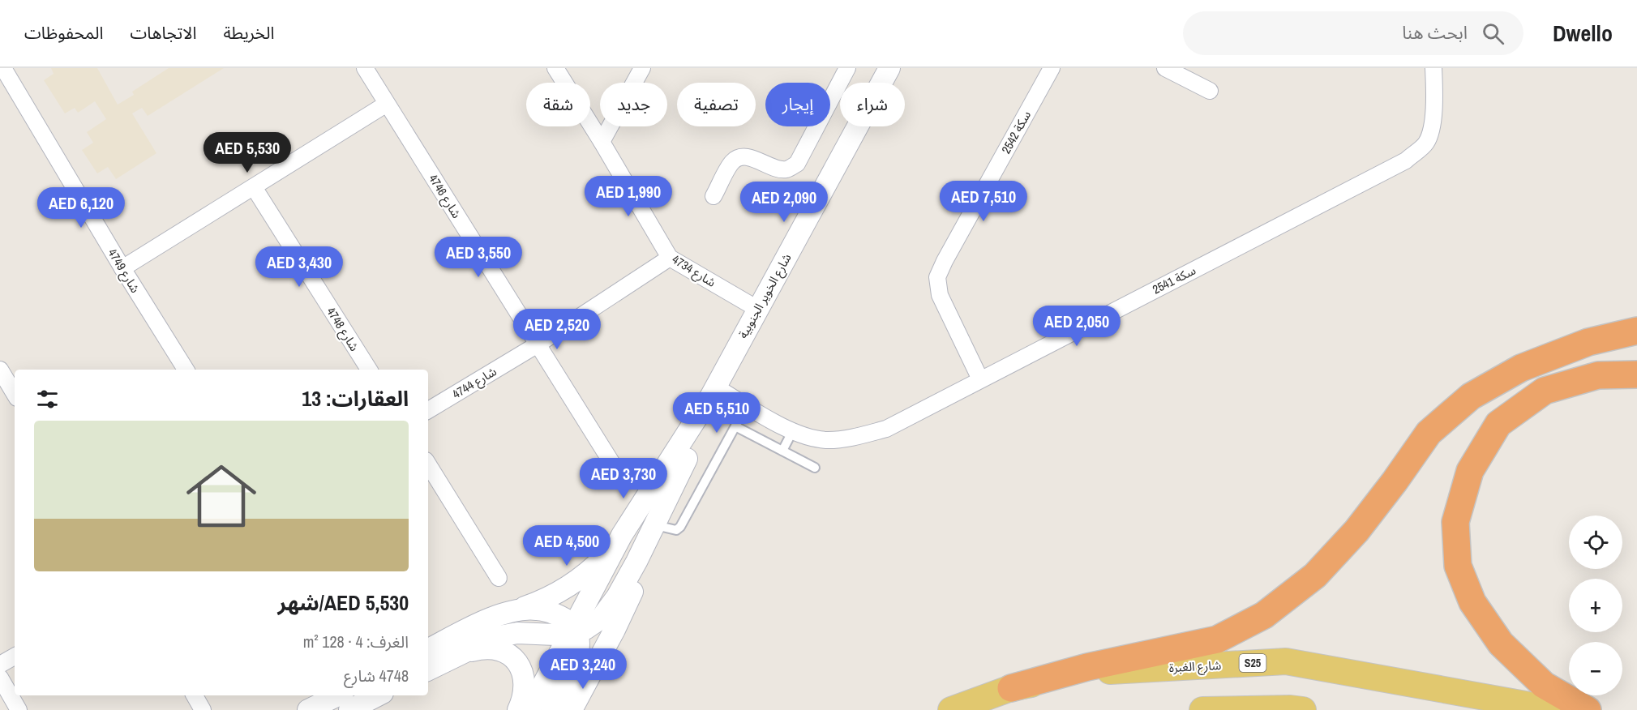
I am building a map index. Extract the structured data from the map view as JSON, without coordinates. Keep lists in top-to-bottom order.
{
  "streets": {
    "main road": ["S25", "شارع الغبرة"],
    "street": [
      "سكة 2542",
      "4746 شارع",
      "4749 شارع",
      "4734 شارع",
      "سكة 2541",
      "شارع الخوير الجنوبية",
      "4748 شارع",
      "4744 شارع"
    ]
  },
  "crossings": [
    ["سكة 2542", "سكة 2541"],
    ["4746 شارع", "4744 شارع"],
    ["4734 شارع", "شارع الخوير الجنوبية"],
    ["4734 شارع", "4744 شارع"],
    ["سكة 2541", "شارع الخوير الجنوبية"]
  ],
  "page": {
    "header": "Dwello",
    "search": "ابحث هنا",
    "nav": ["الخريطة", "الاتجاهات", "المحفوظات"],
    "chip": [
      "شراء",
      "إيجار",
      "تصفية",
      "جديد",
      "شقة"
    ],
    "price": [
      "AED 5,530",
      "AED 1,990",
      "AED 7,510",
      "AED 2,090",
      "AED 6,120",
      "AED 3,550",
      "AED 3,430",
      "AED 2,050",
      "AED 2,520",
      "AED 5,510",
      "AED 3,730",
      "AED 4,500",
      "AED 3,240"
    ],
    "heading": "العقارات: 13",
    "list": [
      {
        "name": "AED 5,530/شهر",
        "note": "الغرف: 4 · 128 m² · 4748 شارع"
      }
    ],
    "map_buttons": ["+", "−"]
  }
}
